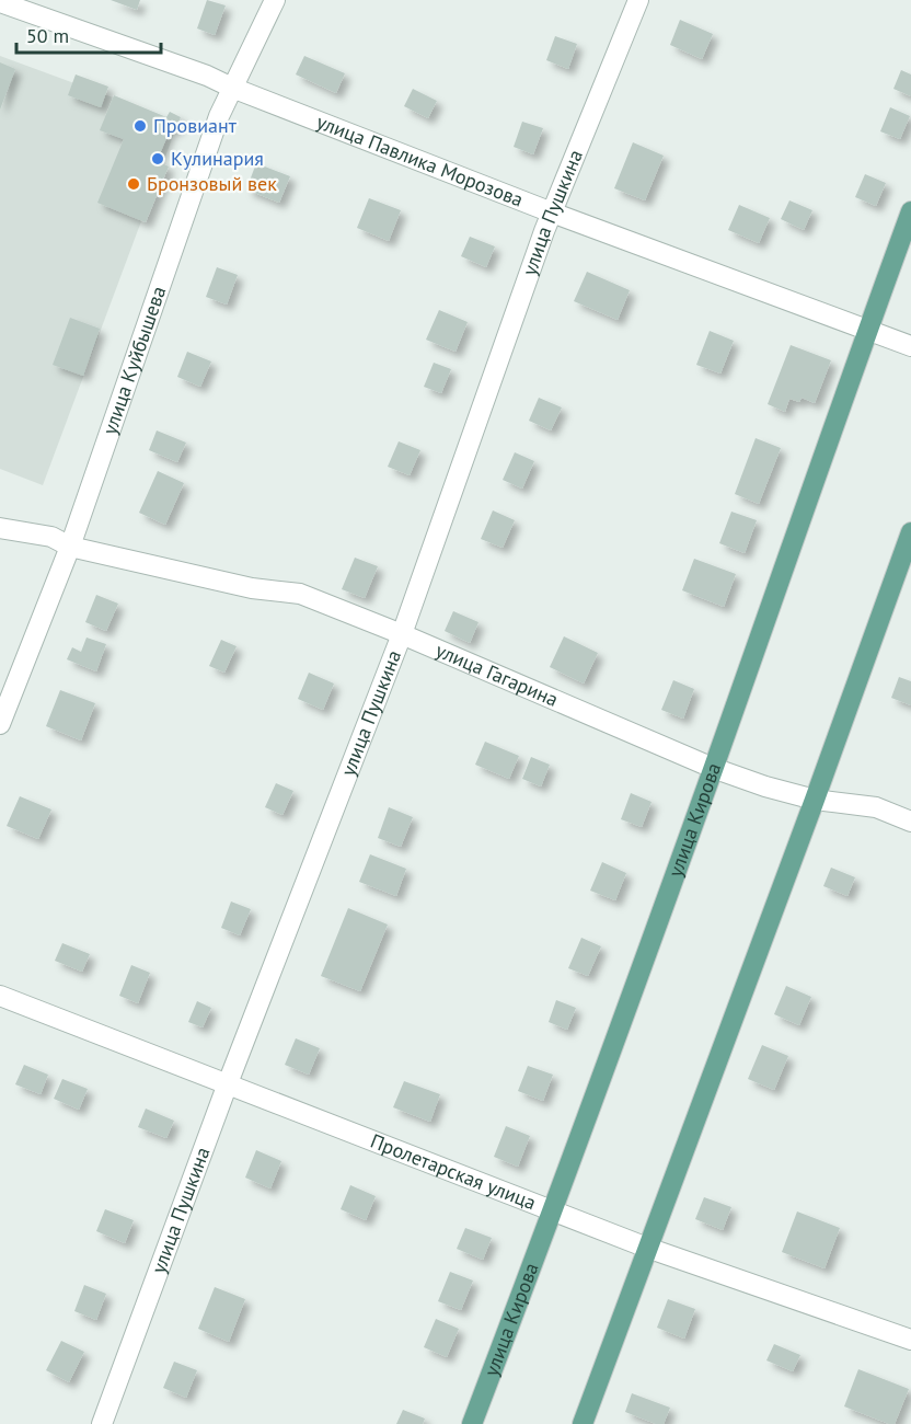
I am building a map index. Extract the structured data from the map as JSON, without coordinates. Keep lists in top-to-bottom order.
{
  "streets": {
    "main road": ["улица Кирова"],
    "street": [
      "улица Павлика Морозова",
      "улица Пушкина",
      "улица Куйбышева",
      "улица Гагарина",
      "Пролетарская улица"
    ]
  },
  "crossings": [
    ["улица Павлика Морозова", "улица Пушкина"],
    ["улица Павлика Морозова", "улица Куйбышева"],
    ["улица Павлика Морозова", "улица Кирова"],
    ["улица Пушкина", "улица Гагарина"],
    ["улица Пушкина", "Пролетарская улица"],
    ["улица Куйбышева", "улица Гагарина"],
    ["улица Гагарина", "улица Кирова"],
    ["улица Кирова", "Пролетарская улица"]
  ],
  "places": ["Провиант", "Кулинария", "Бронзовый век"],
  "scale_bar": "50 m"
}
